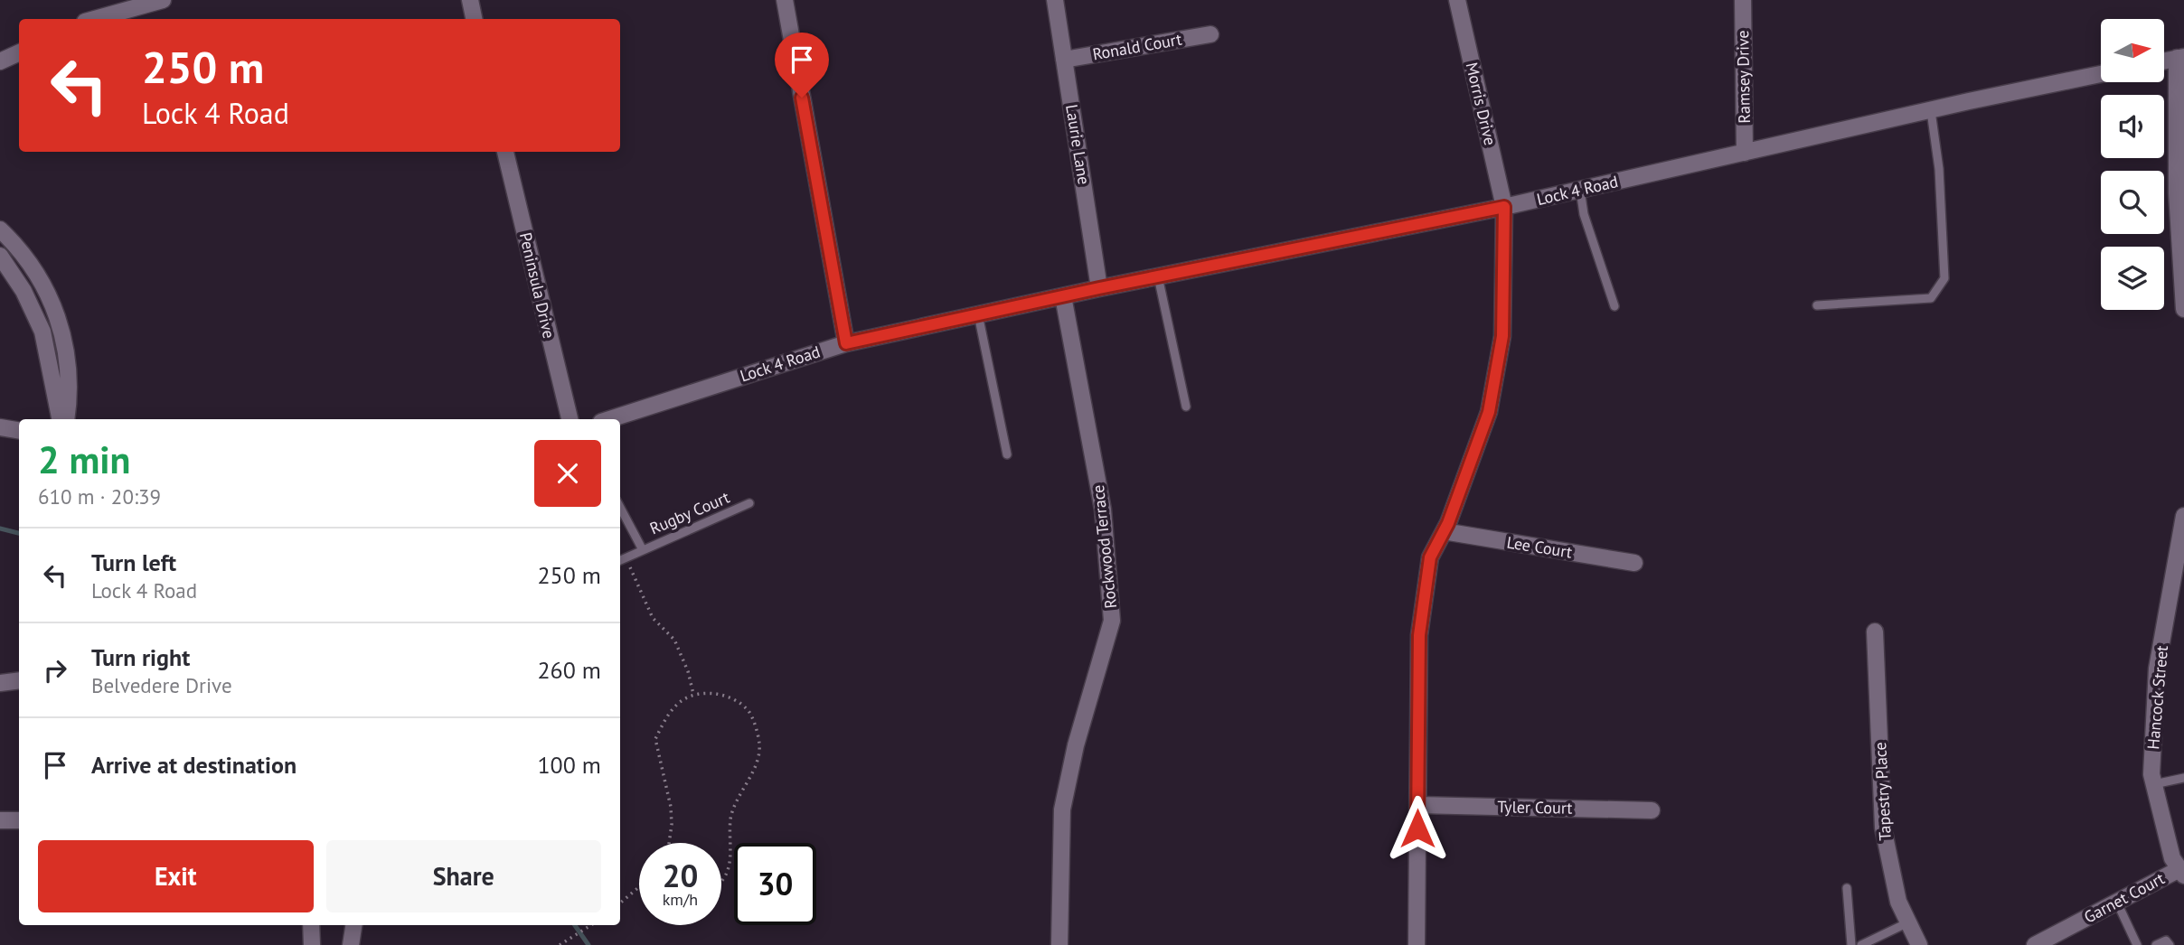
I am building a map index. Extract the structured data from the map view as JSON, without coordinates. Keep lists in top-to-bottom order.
{
  "streets": {
    "street": [
      "Ronald Court",
      "Ramsey Drive",
      "Morris Drive",
      "Laurie Lane",
      "Lock 4 Road",
      "Peninsula Drive",
      "Rockwood Terrace",
      "Lee Court",
      "Hancock Street",
      "Tapestry Place",
      "Tyler Court",
      "Garnet Court"
    ],
    "lane": ["Rugby Court"]
  },
  "crossings": [
    ["Ronald Court", "Laurie Lane"],
    ["Ramsey Drive", "Lock 4 Road"],
    ["Morris Drive", "Lock 4 Road"],
    ["Morris Drive", "Lee Court"],
    ["Morris Drive", "Tyler Court"],
    ["Laurie Lane", "Lock 4 Road"],
    ["Lock 4 Road", "Rockwood Terrace"],
    ["Hancock Street", "Garnet Court"]
  ],
  "north": "right",
  "page": {
    "turn": ["250 m", "Lock 4 Road"],
    "heading": ["2 min", "610 m · 20:39"],
    "list": [
      {
        "name": "Turn left",
        "note": "Lock 4 Road",
        "value": "250 m"
      },
      {
        "name": "Turn right",
        "note": "Belvedere Drive",
        "value": "260 m"
      },
      {
        "name": "Arrive at destination",
        "value": "100 m"
      }
    ],
    "buttons": ["Exit", "Share"],
    "speed": "20 km/h",
    "limit": "30"
  }
}
